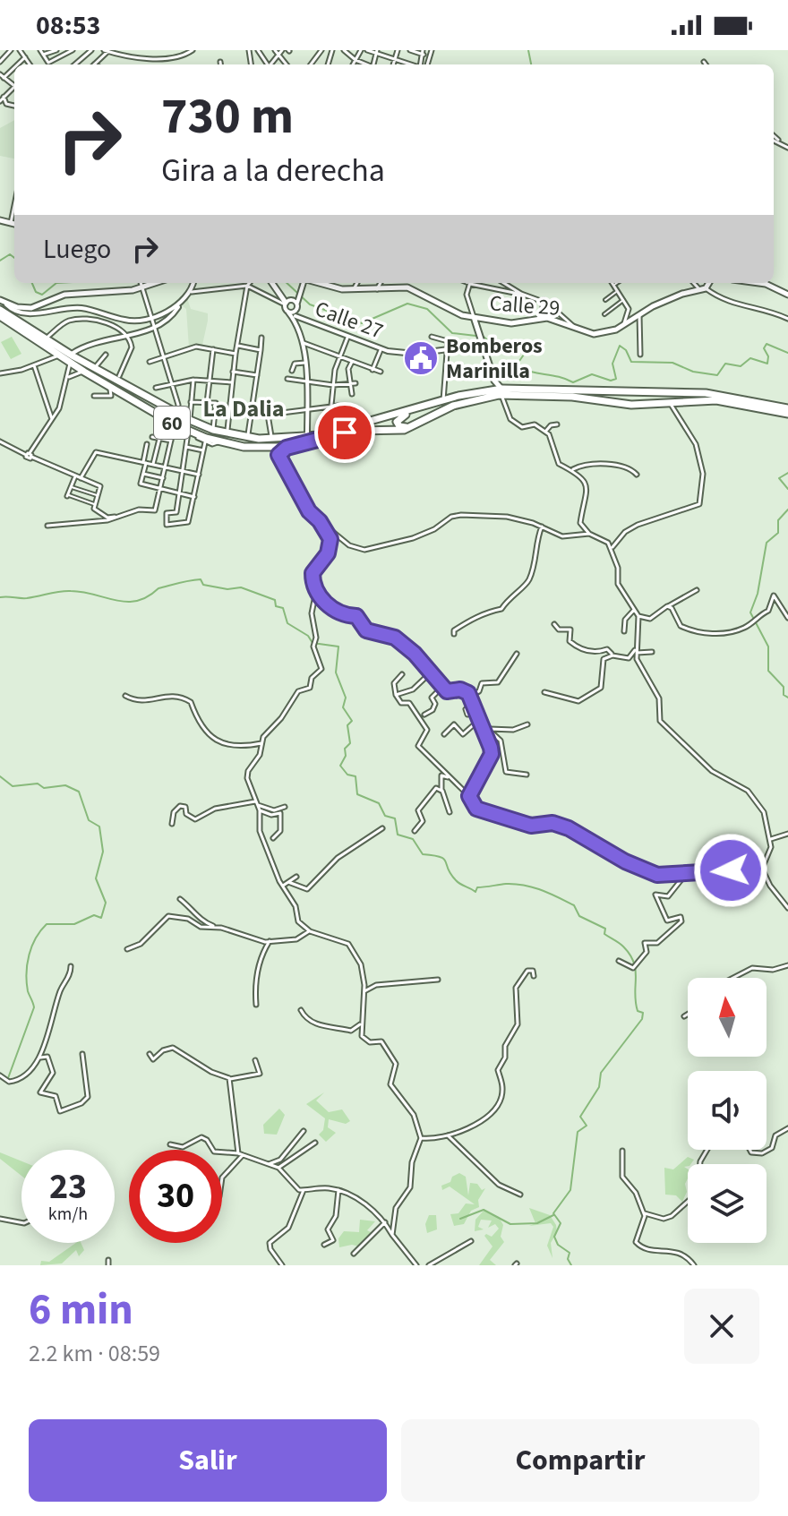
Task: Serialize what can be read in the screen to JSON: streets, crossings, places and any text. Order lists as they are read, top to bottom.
{
  "streets": {
    "highway": ["60"],
    "main road": ["Calle 29"],
    "street": ["Calle 27"]
  },
  "districts": ["La Dalia"],
  "places": {
    "public building": ["Bomberos Marinilla"]
  },
  "north": "top",
  "page": {
    "status": "08:53",
    "turn": ["730 m", "Gira a la derecha"],
    "then": "Luego",
    "speed": "23 km/h",
    "limit": "30",
    "heading": ["6 min", "2.2 km · 08:59"],
    "buttons": ["Salir", "Compartir"]
  }
}
